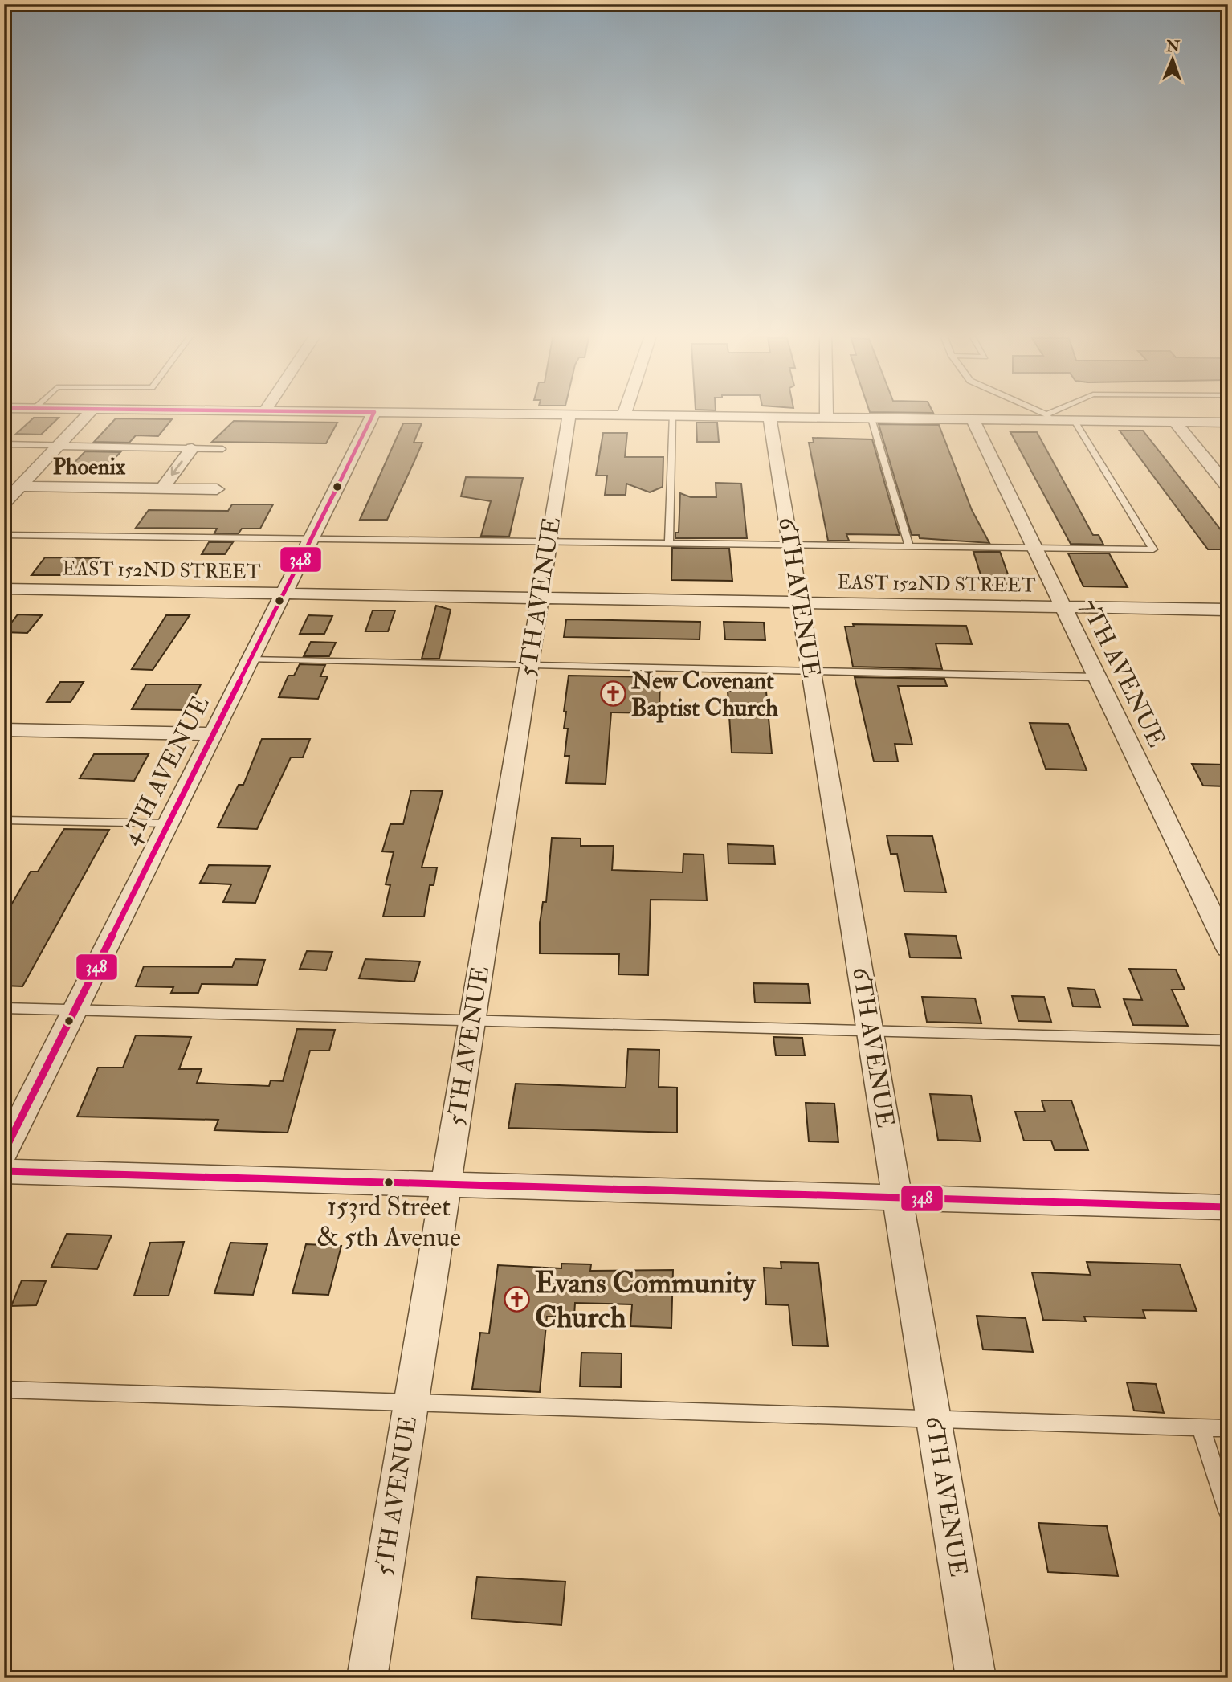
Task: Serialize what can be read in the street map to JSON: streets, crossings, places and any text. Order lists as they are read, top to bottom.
{
  "streets": {
    "street": [
      "EAST 152ND STREET",
      "5TH AVENUE",
      "6TH AVENUE",
      "7TH AVENUE",
      "4TH AVENUE"
    ]
  },
  "crossings": [
    ["EAST 152ND STREET", "5TH AVENUE"],
    ["EAST 152ND STREET", "6TH AVENUE"],
    ["EAST 152ND STREET", "7TH AVENUE"],
    ["EAST 152ND STREET", "4TH AVENUE"]
  ],
  "districts": ["Phoenix"],
  "places": {
    "church": ["New Covenant Baptist Church", "Evans Community Church"],
    "other": ["153rd Street & 5th Avenue"]
  },
  "lines": ["transit line 348"],
  "north": "top"
}
